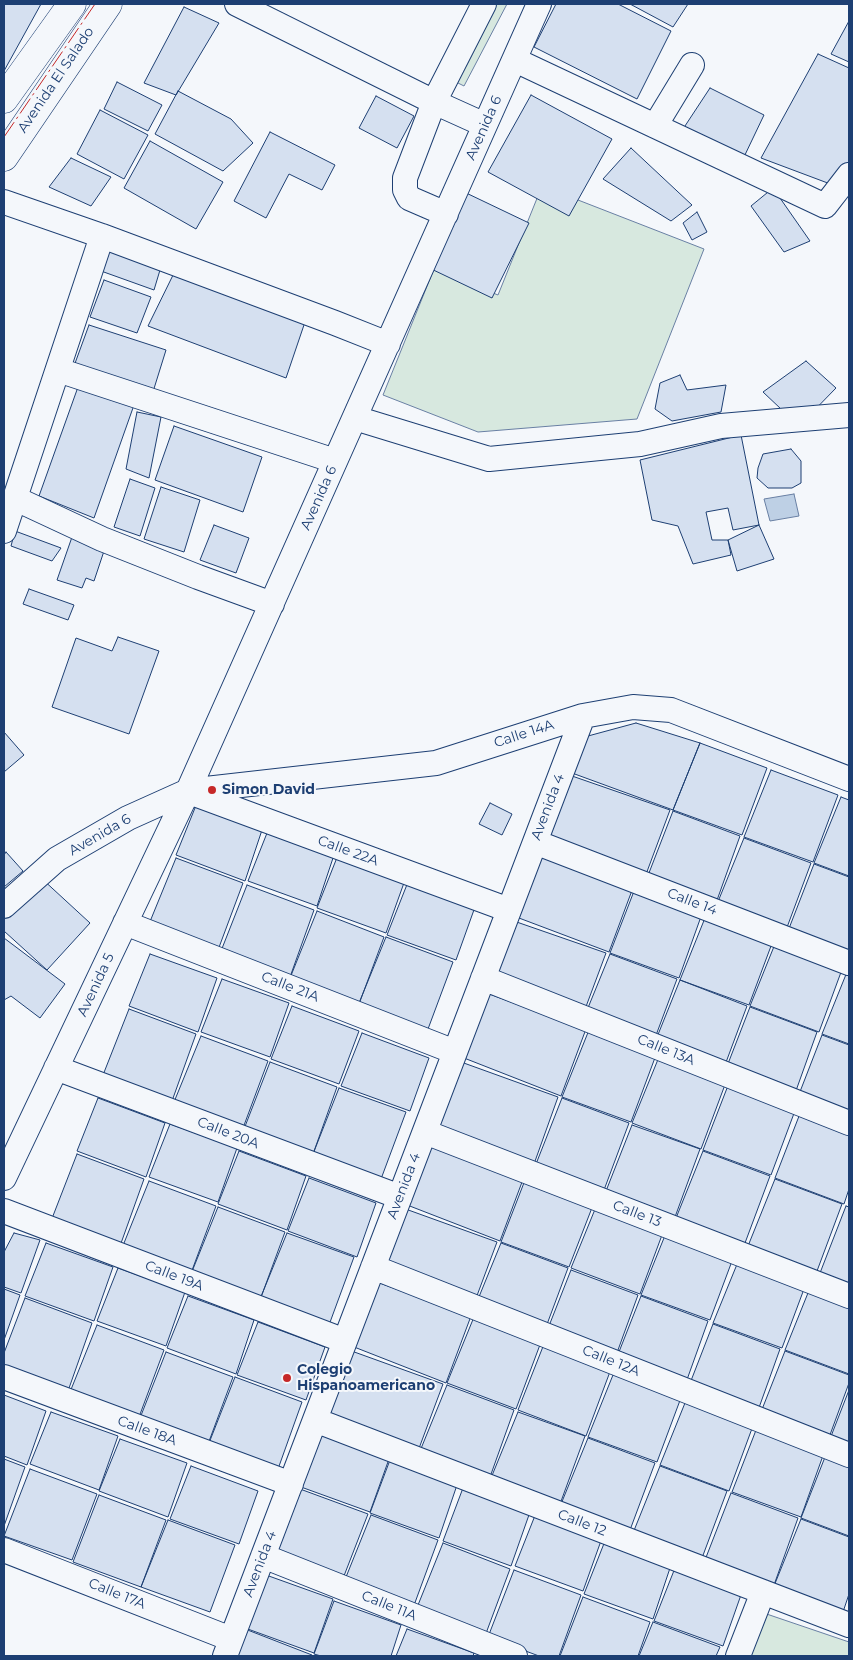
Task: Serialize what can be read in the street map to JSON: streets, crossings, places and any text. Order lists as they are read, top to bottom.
{
  "streets": {
    "main road": ["Avenida El Salado"],
    "street": [
      "Avenida 6",
      "Calle 14A",
      "Avenida 4",
      "Calle 22A",
      "Calle 14",
      "Avenida 5",
      "Calle 21A",
      "Calle 13A",
      "Calle 20A",
      "Calle 13",
      "Calle 19A",
      "Calle 12A",
      "Calle 18A",
      "Calle 12",
      "Calle 17A",
      "Calle 11A"
    ]
  },
  "crossings": [
    ["Avenida 6", "Calle 14A"],
    ["Avenida 6", "Calle 22A"],
    ["Avenida 6", "Avenida 5"],
    ["Calle 14A", "Avenida 4"],
    ["Calle 14A", "Calle 22A"],
    ["Calle 14A", "Avenida 5"],
    ["Avenida 4", "Calle 22A"],
    ["Avenida 4", "Calle 14"],
    ["Avenida 4", "Calle 21A"],
    ["Avenida 4", "Calle 13A"],
    ["Avenida 4", "Calle 20A"],
    ["Avenida 4", "Calle 13"],
    ["Avenida 4", "Calle 19A"],
    ["Avenida 4", "Calle 12A"],
    ["Avenida 4", "Calle 18A"],
    ["Avenida 4", "Calle 12"],
    ["Avenida 4", "Calle 17A"],
    ["Avenida 4", "Calle 11A"],
    ["Calle 22A", "Avenida 5"],
    ["Avenida 5", "Calle 21A"],
    ["Avenida 5", "Calle 20A"]
  ],
  "places": ["Simon David", "Colegio Hispanoamericano"]
}
